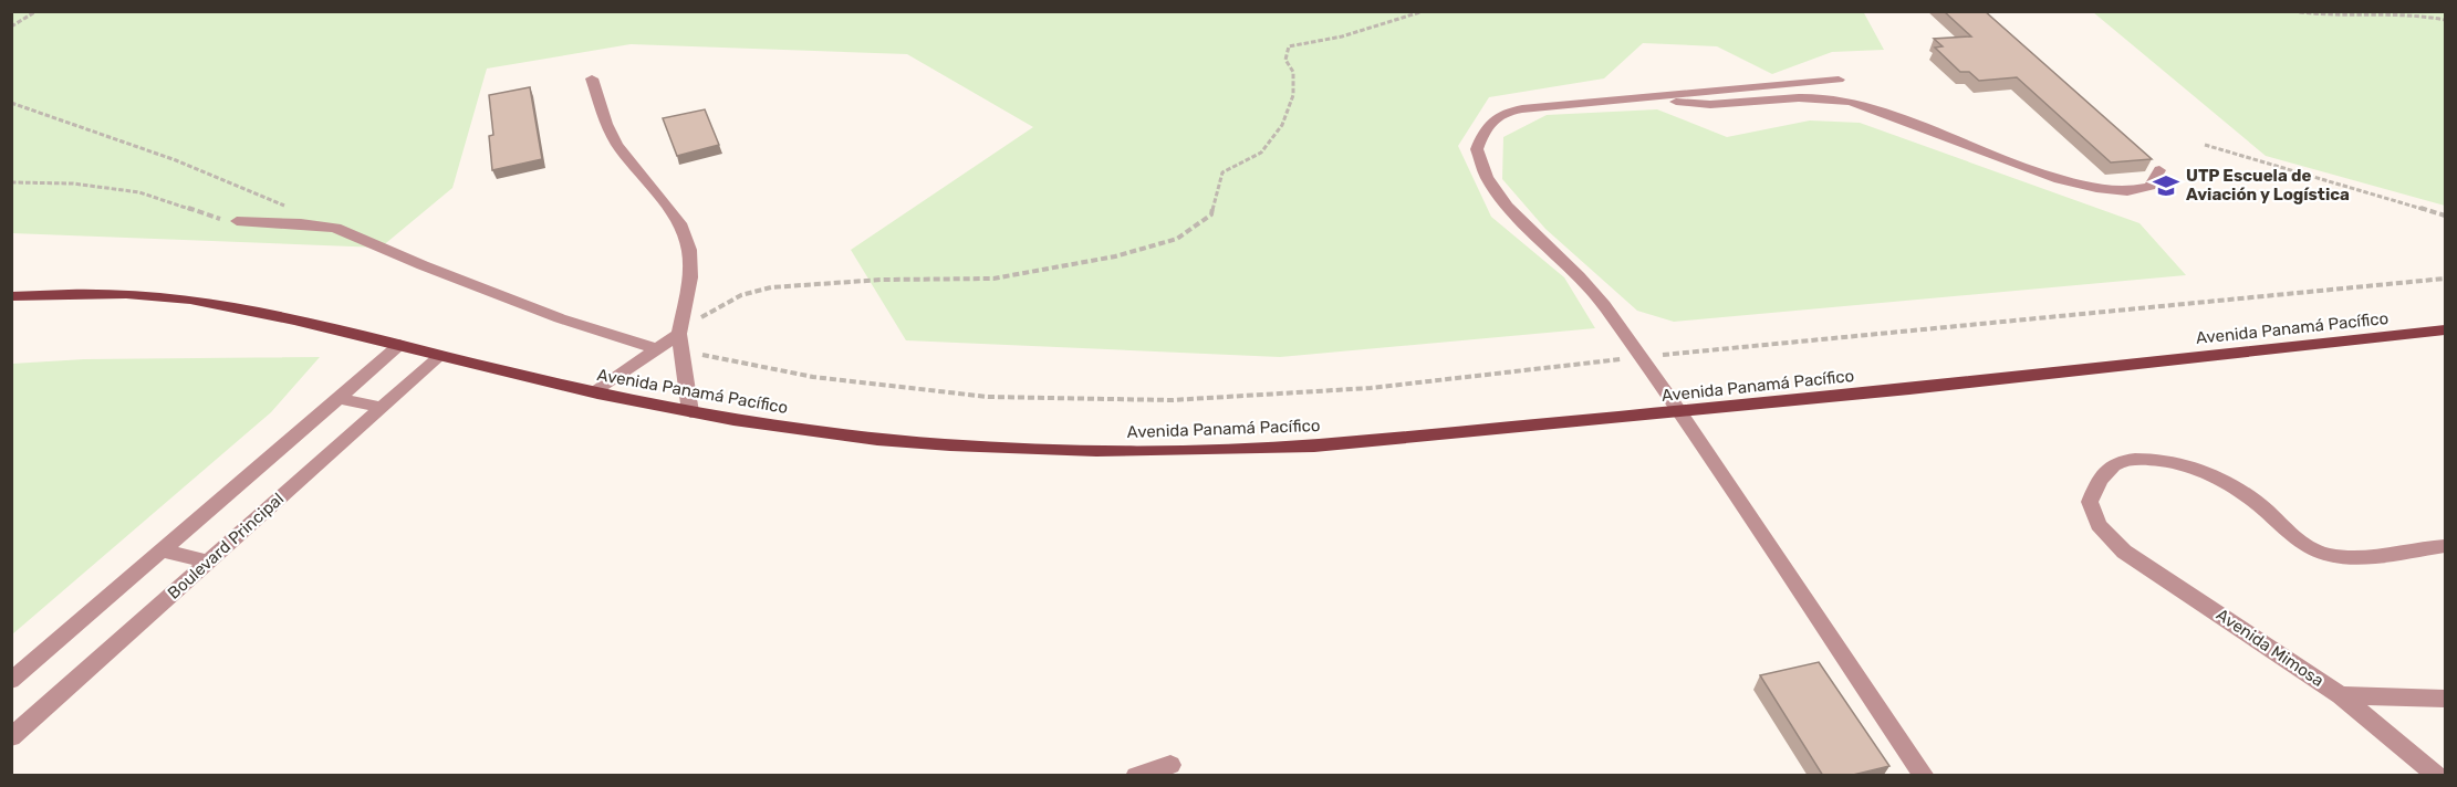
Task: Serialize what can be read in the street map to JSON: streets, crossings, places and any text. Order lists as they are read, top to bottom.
{
  "streets": {
    "main road": ["Avenida Panamá Pacífico"],
    "street": ["Boulevard Principal", "Avenida Mimosa"]
  },
  "crossings": [
    ["Avenida Panamá Pacífico", "Boulevard Principal"]
  ],
  "places": {
    "school or university": ["UTP Escuela de Aviación y Logística"]
  }
}
